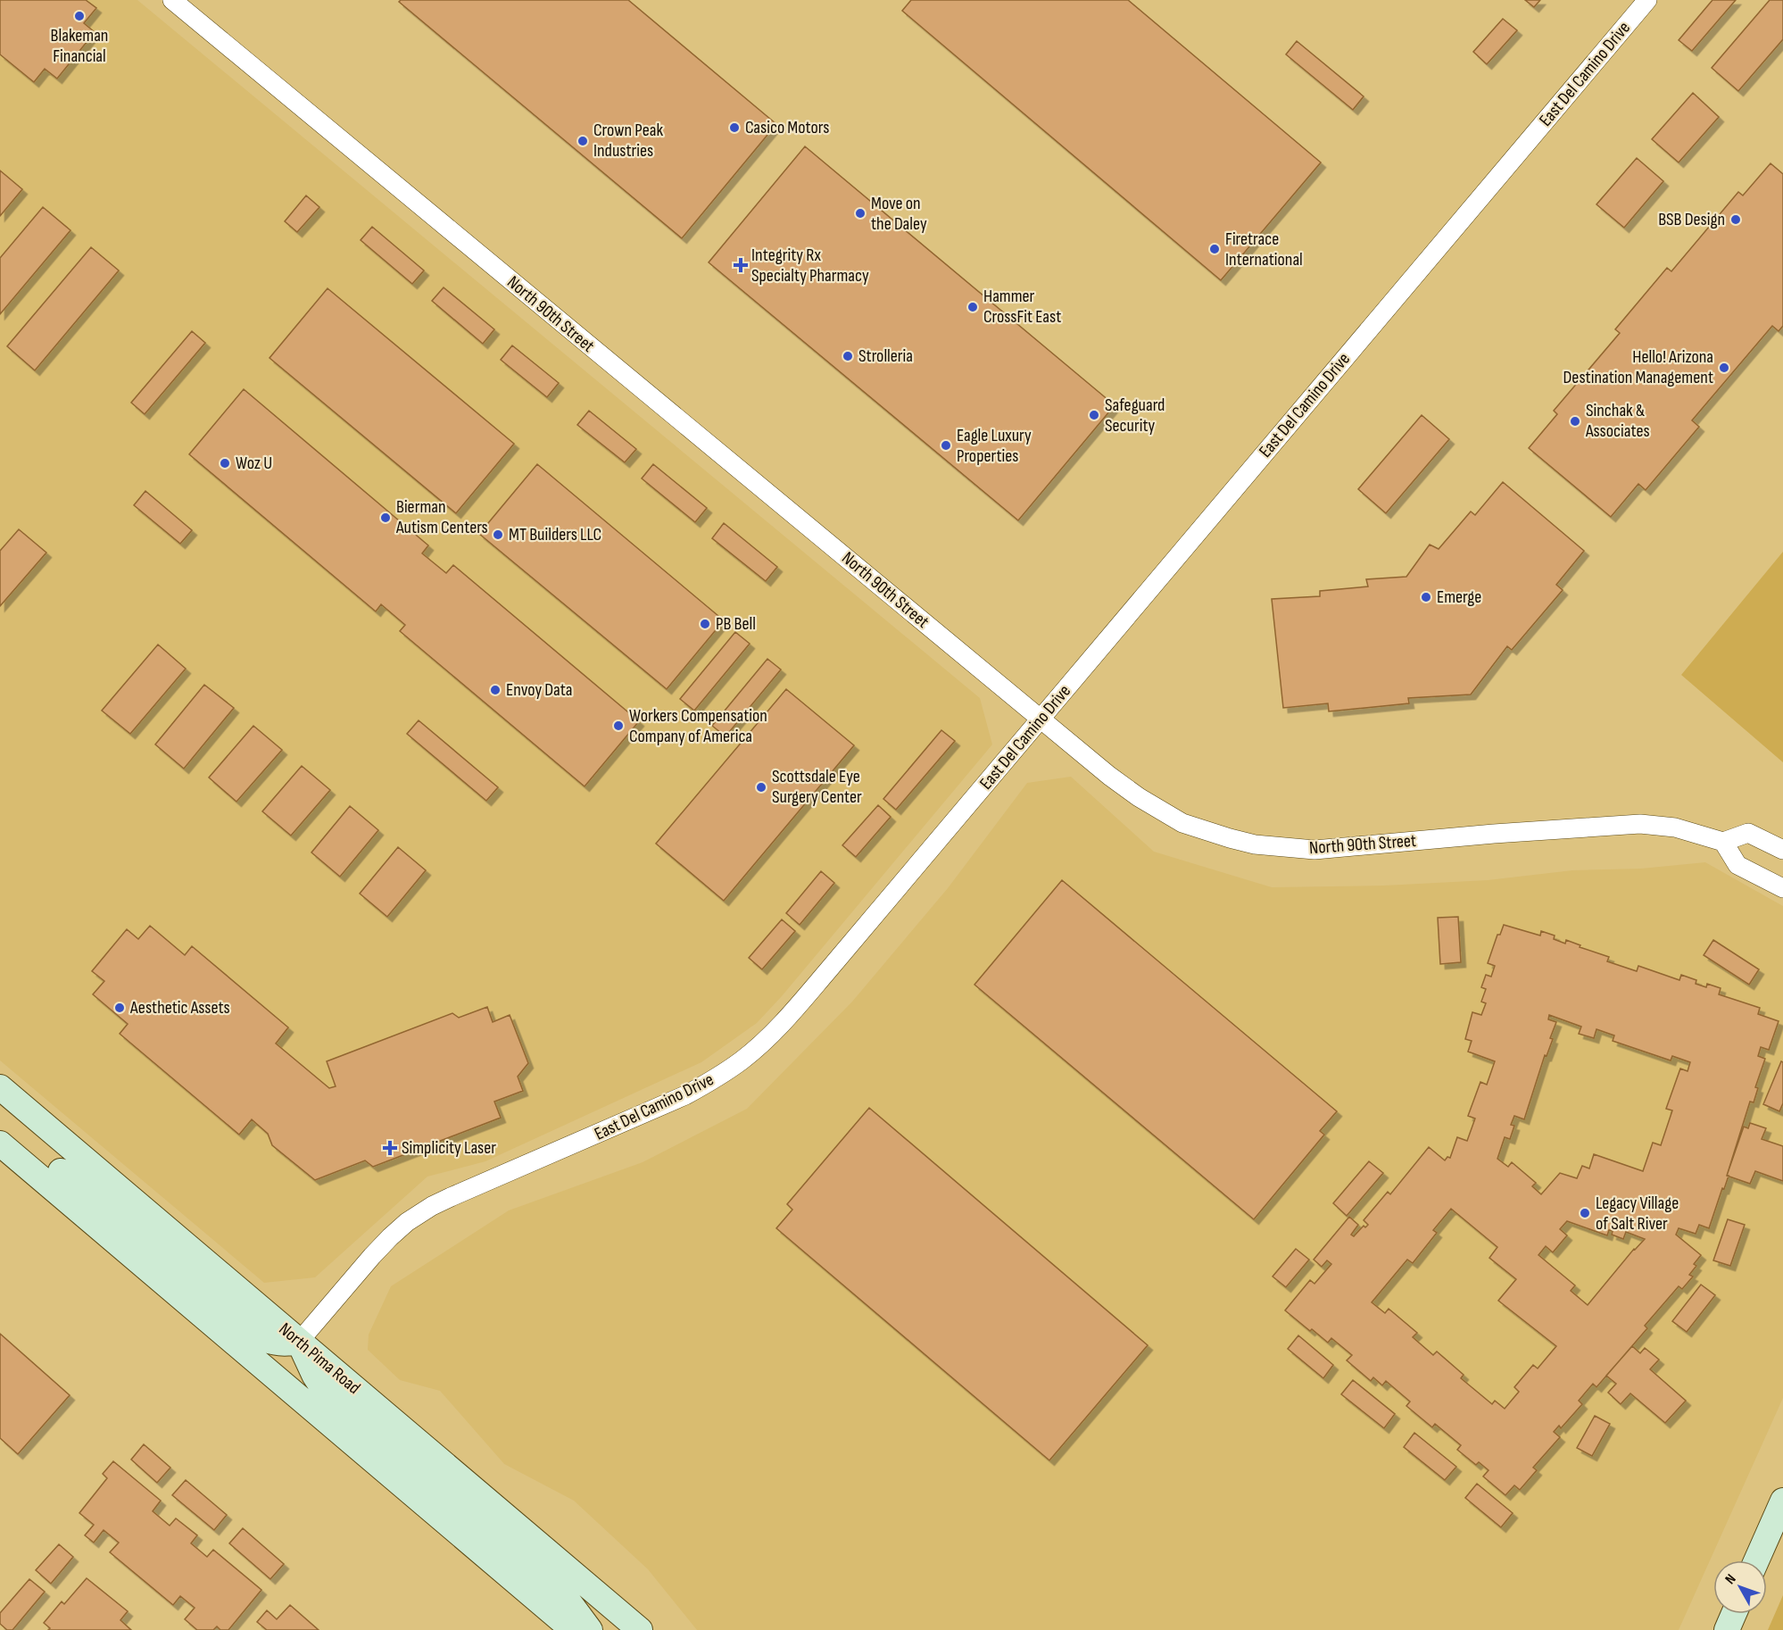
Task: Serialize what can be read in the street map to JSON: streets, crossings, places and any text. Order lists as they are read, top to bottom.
{
  "streets": {
    "main road": ["North Pima Road"],
    "street": ["East Del Camino Drive", "North 90th Street"]
  },
  "crossings": [
    ["East Del Camino Drive", "North 90th Street"],
    ["East Del Camino Drive", "North Pima Road"]
  ],
  "places": {
    "other": [
      "Blakeman Financial",
      "Casico Motors",
      "Crown Peak Industries",
      "Move on the Daley",
      "BSB Design",
      "Firetrace International",
      "Hammer CrossFit East",
      "Strolleria",
      "Hello! Arizona Destination Management",
      "Safeguard Security",
      "Sinchak & Associates",
      "Eagle Luxury Properties",
      "Woz U",
      "Bierman Autism Centers",
      "MT Builders LLC",
      "Emerge",
      "PB Bell",
      "Envoy Data",
      "Workers Compensation Company of America",
      "Scottsdale Eye Surgery Center",
      "Aesthetic Assets",
      "Legacy Village of Salt River"
    ],
    "health": ["Integrity Rx Specialty Pharmacy", "Simplicity Laser"]
  },
  "north": "top left"
}
